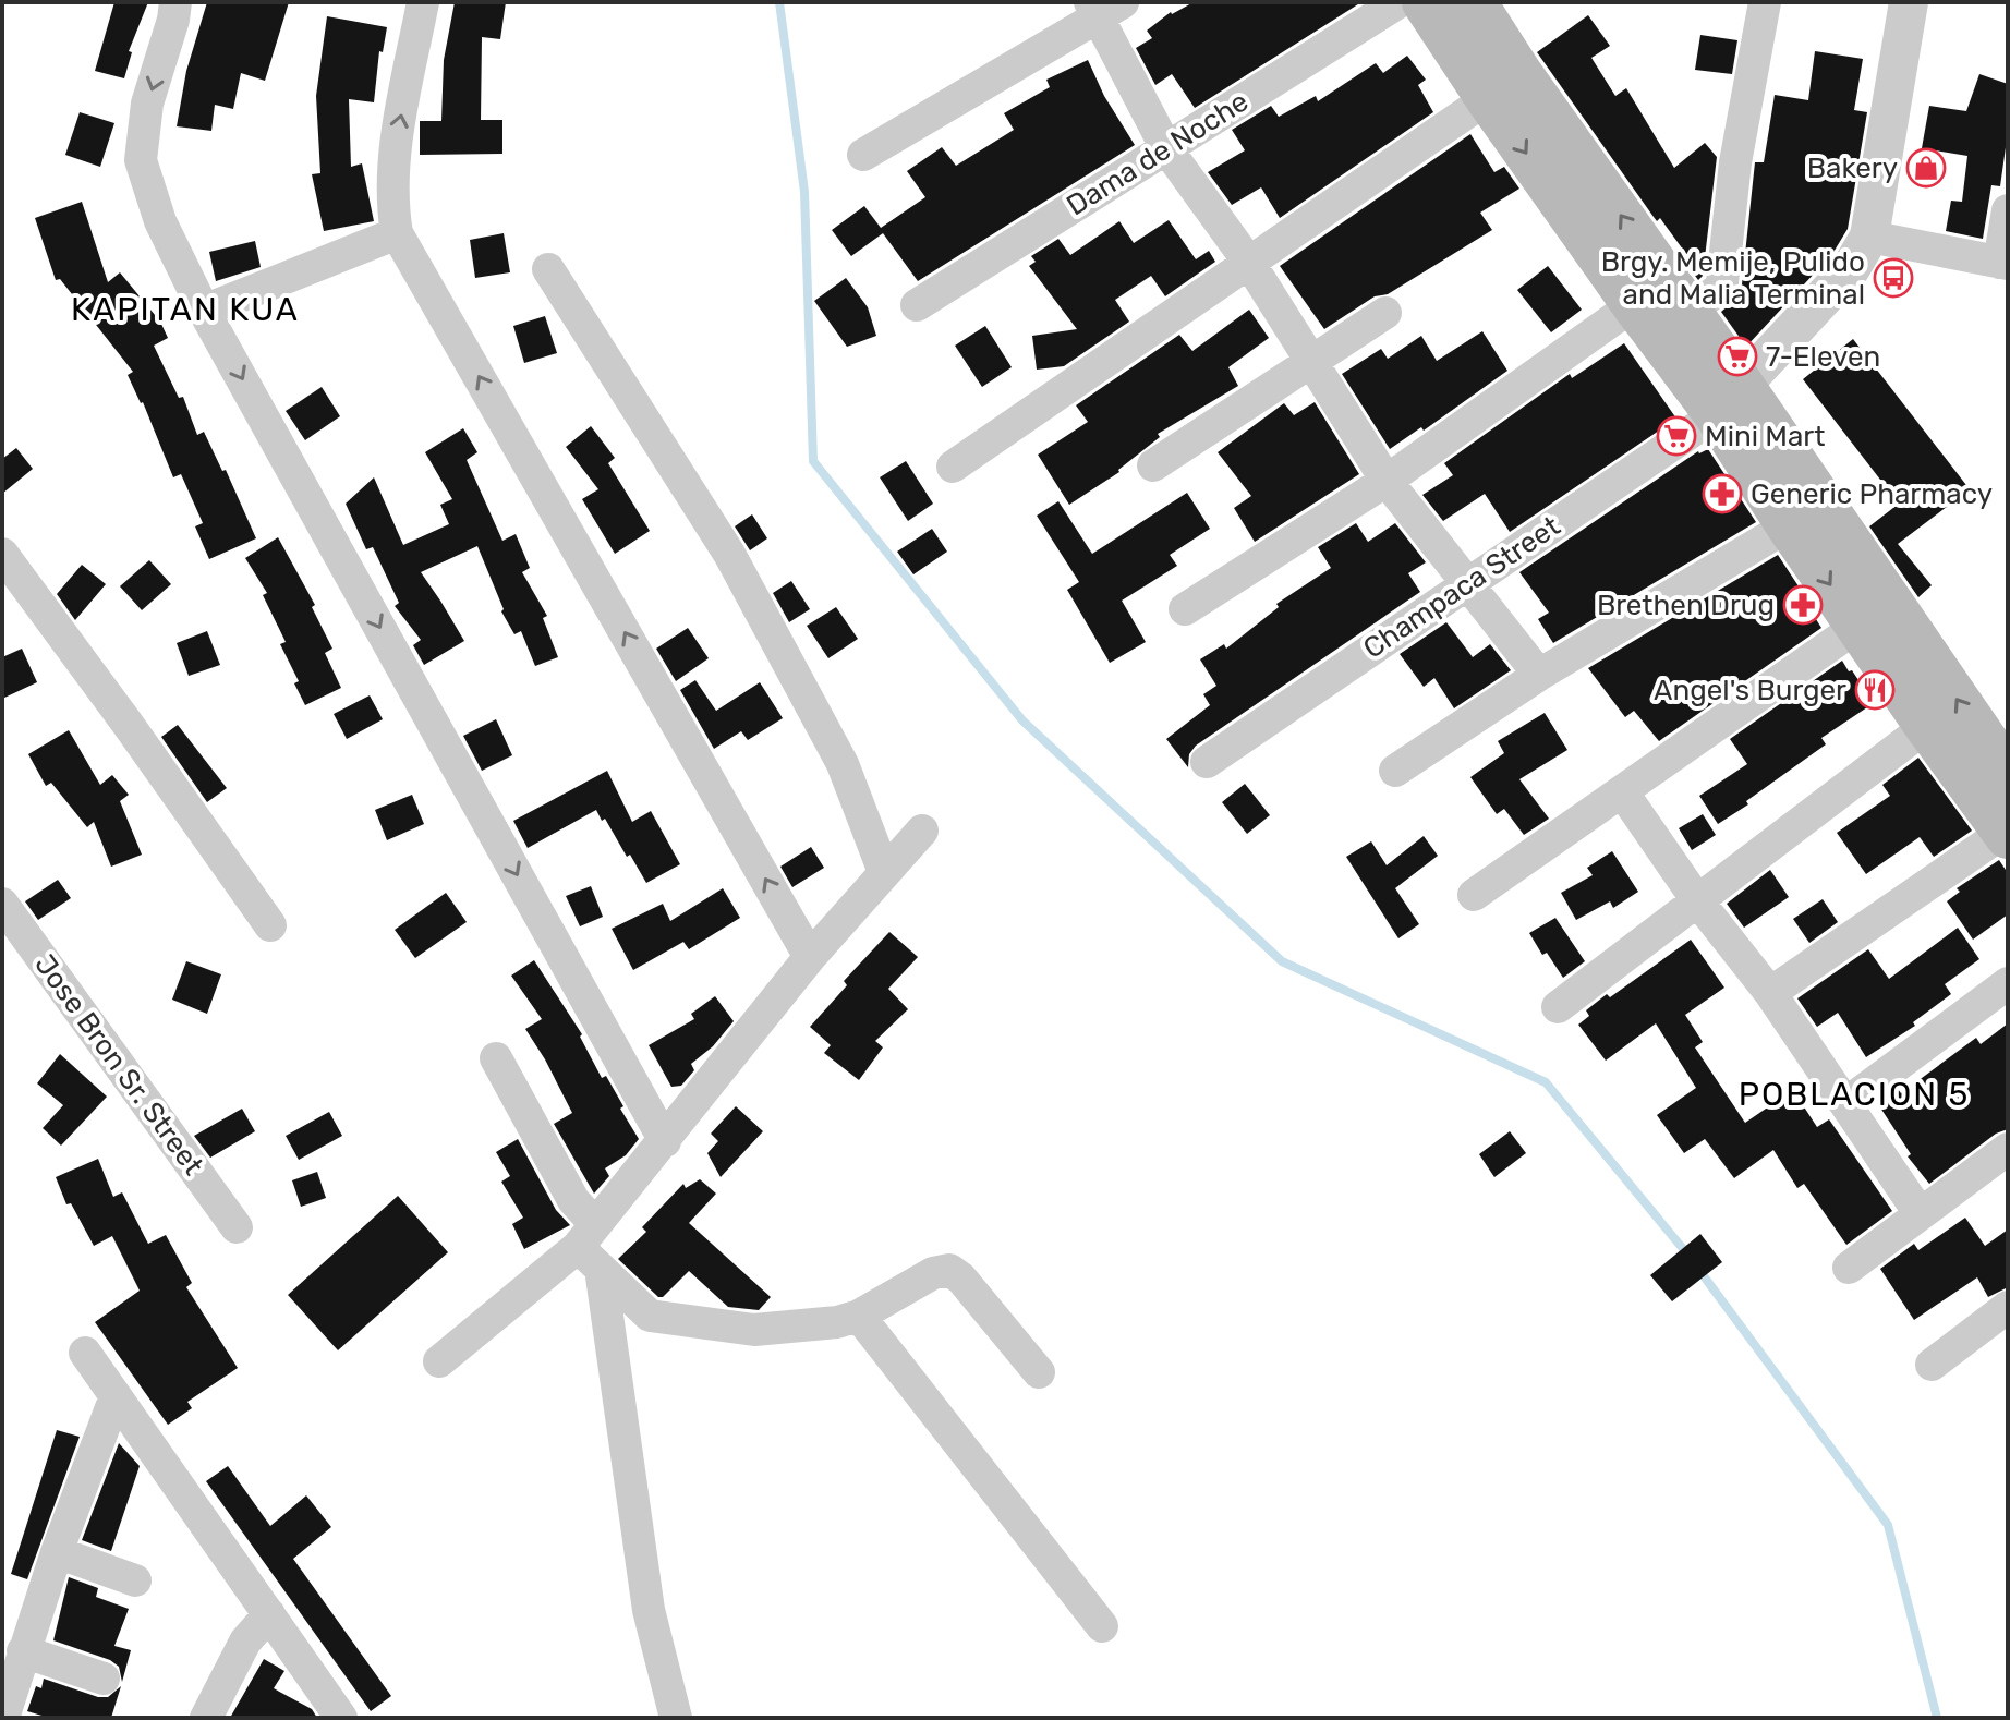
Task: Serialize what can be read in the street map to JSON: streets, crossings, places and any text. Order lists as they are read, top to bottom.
{
  "streets": {
    "street": ["Dama de Noche", "Champaca Street", "Jose Bron Sr. Street"]
  },
  "districts": ["KAPITAN KUA", "POBLACION 5"],
  "places": {
    "shop": ["Bakery"],
    "bus stop": ["Brgy. Memije, Pulido and Malia Terminal"],
    "supermarket": ["7-Eleven", "Mini Mart"],
    "pharmacy": ["Generic Pharmacy", "Brethen Drug"],
    "restaurant": ["Angel's Burger"]
  }
}
